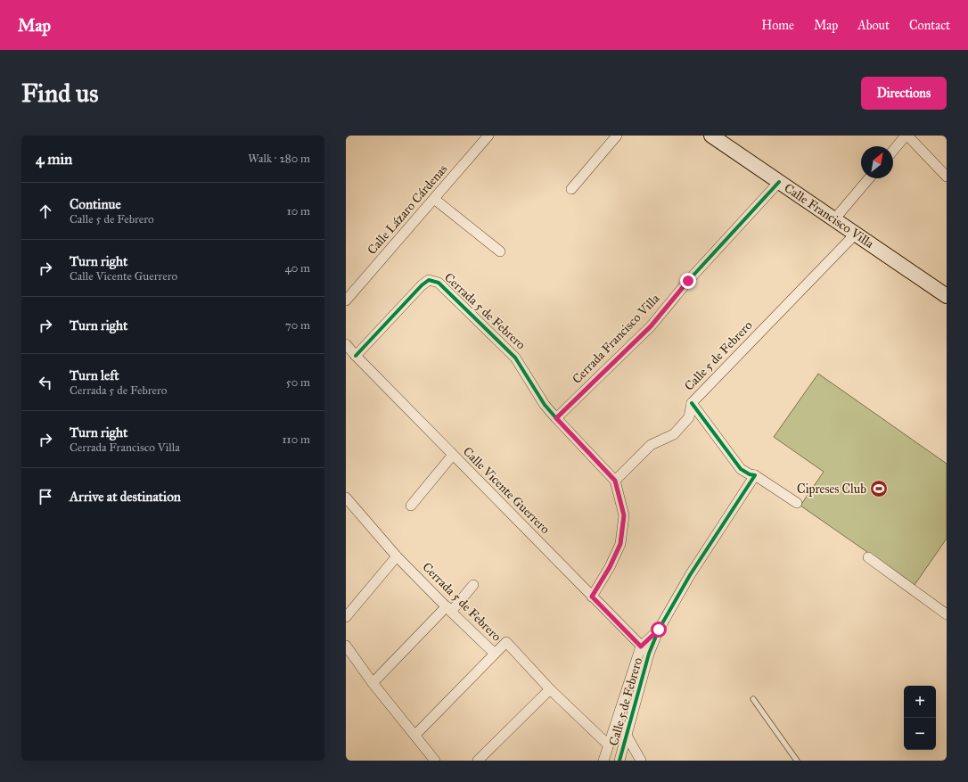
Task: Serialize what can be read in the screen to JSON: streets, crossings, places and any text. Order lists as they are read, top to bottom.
{
  "streets": {
    "street": [
      "Calle Lázaro Cárdenas",
      "Calle Francisco Villa",
      "Cerrada 5 de Febrero",
      "Cerrada Francisco Villa",
      "Calle 5 de Febrero",
      "Calle Vicente Guerrero"
    ]
  },
  "crossings": [
    ["Calle Francisco Villa", "Cerrada Francisco Villa"],
    ["Calle Francisco Villa", "Calle 5 de Febrero"],
    ["Cerrada 5 de Febrero", "Cerrada Francisco Villa"],
    ["Cerrada 5 de Febrero", "Calle 5 de Febrero"],
    ["Cerrada 5 de Febrero", "Calle Vicente Guerrero"],
    ["Calle 5 de Febrero", "Calle Vicente Guerrero"]
  ],
  "places": {
    "sports": ["Cipreses Club"]
  },
  "north": "top right",
  "page": {
    "header": "Map",
    "nav": [
      "Home",
      "Map",
      "About",
      "Contact"
    ],
    "buttons": "Directions",
    "title": "Find us",
    "heading": ["4 min", "Walk · 280 m"],
    "list": [
      ["Continue", "Calle 5 de Febrero", "10 m"],
      ["Turn right", "Calle Vicente Guerrero", "40 m"],
      ["Turn right", "70 m"],
      ["Turn left", "Cerrada 5 de Febrero", "50 m"],
      ["Turn right", "Cerrada Francisco Villa", "110 m"],
      "Arrive at destination"
    ],
    "map_buttons": ["+", "−"]
  }
}
